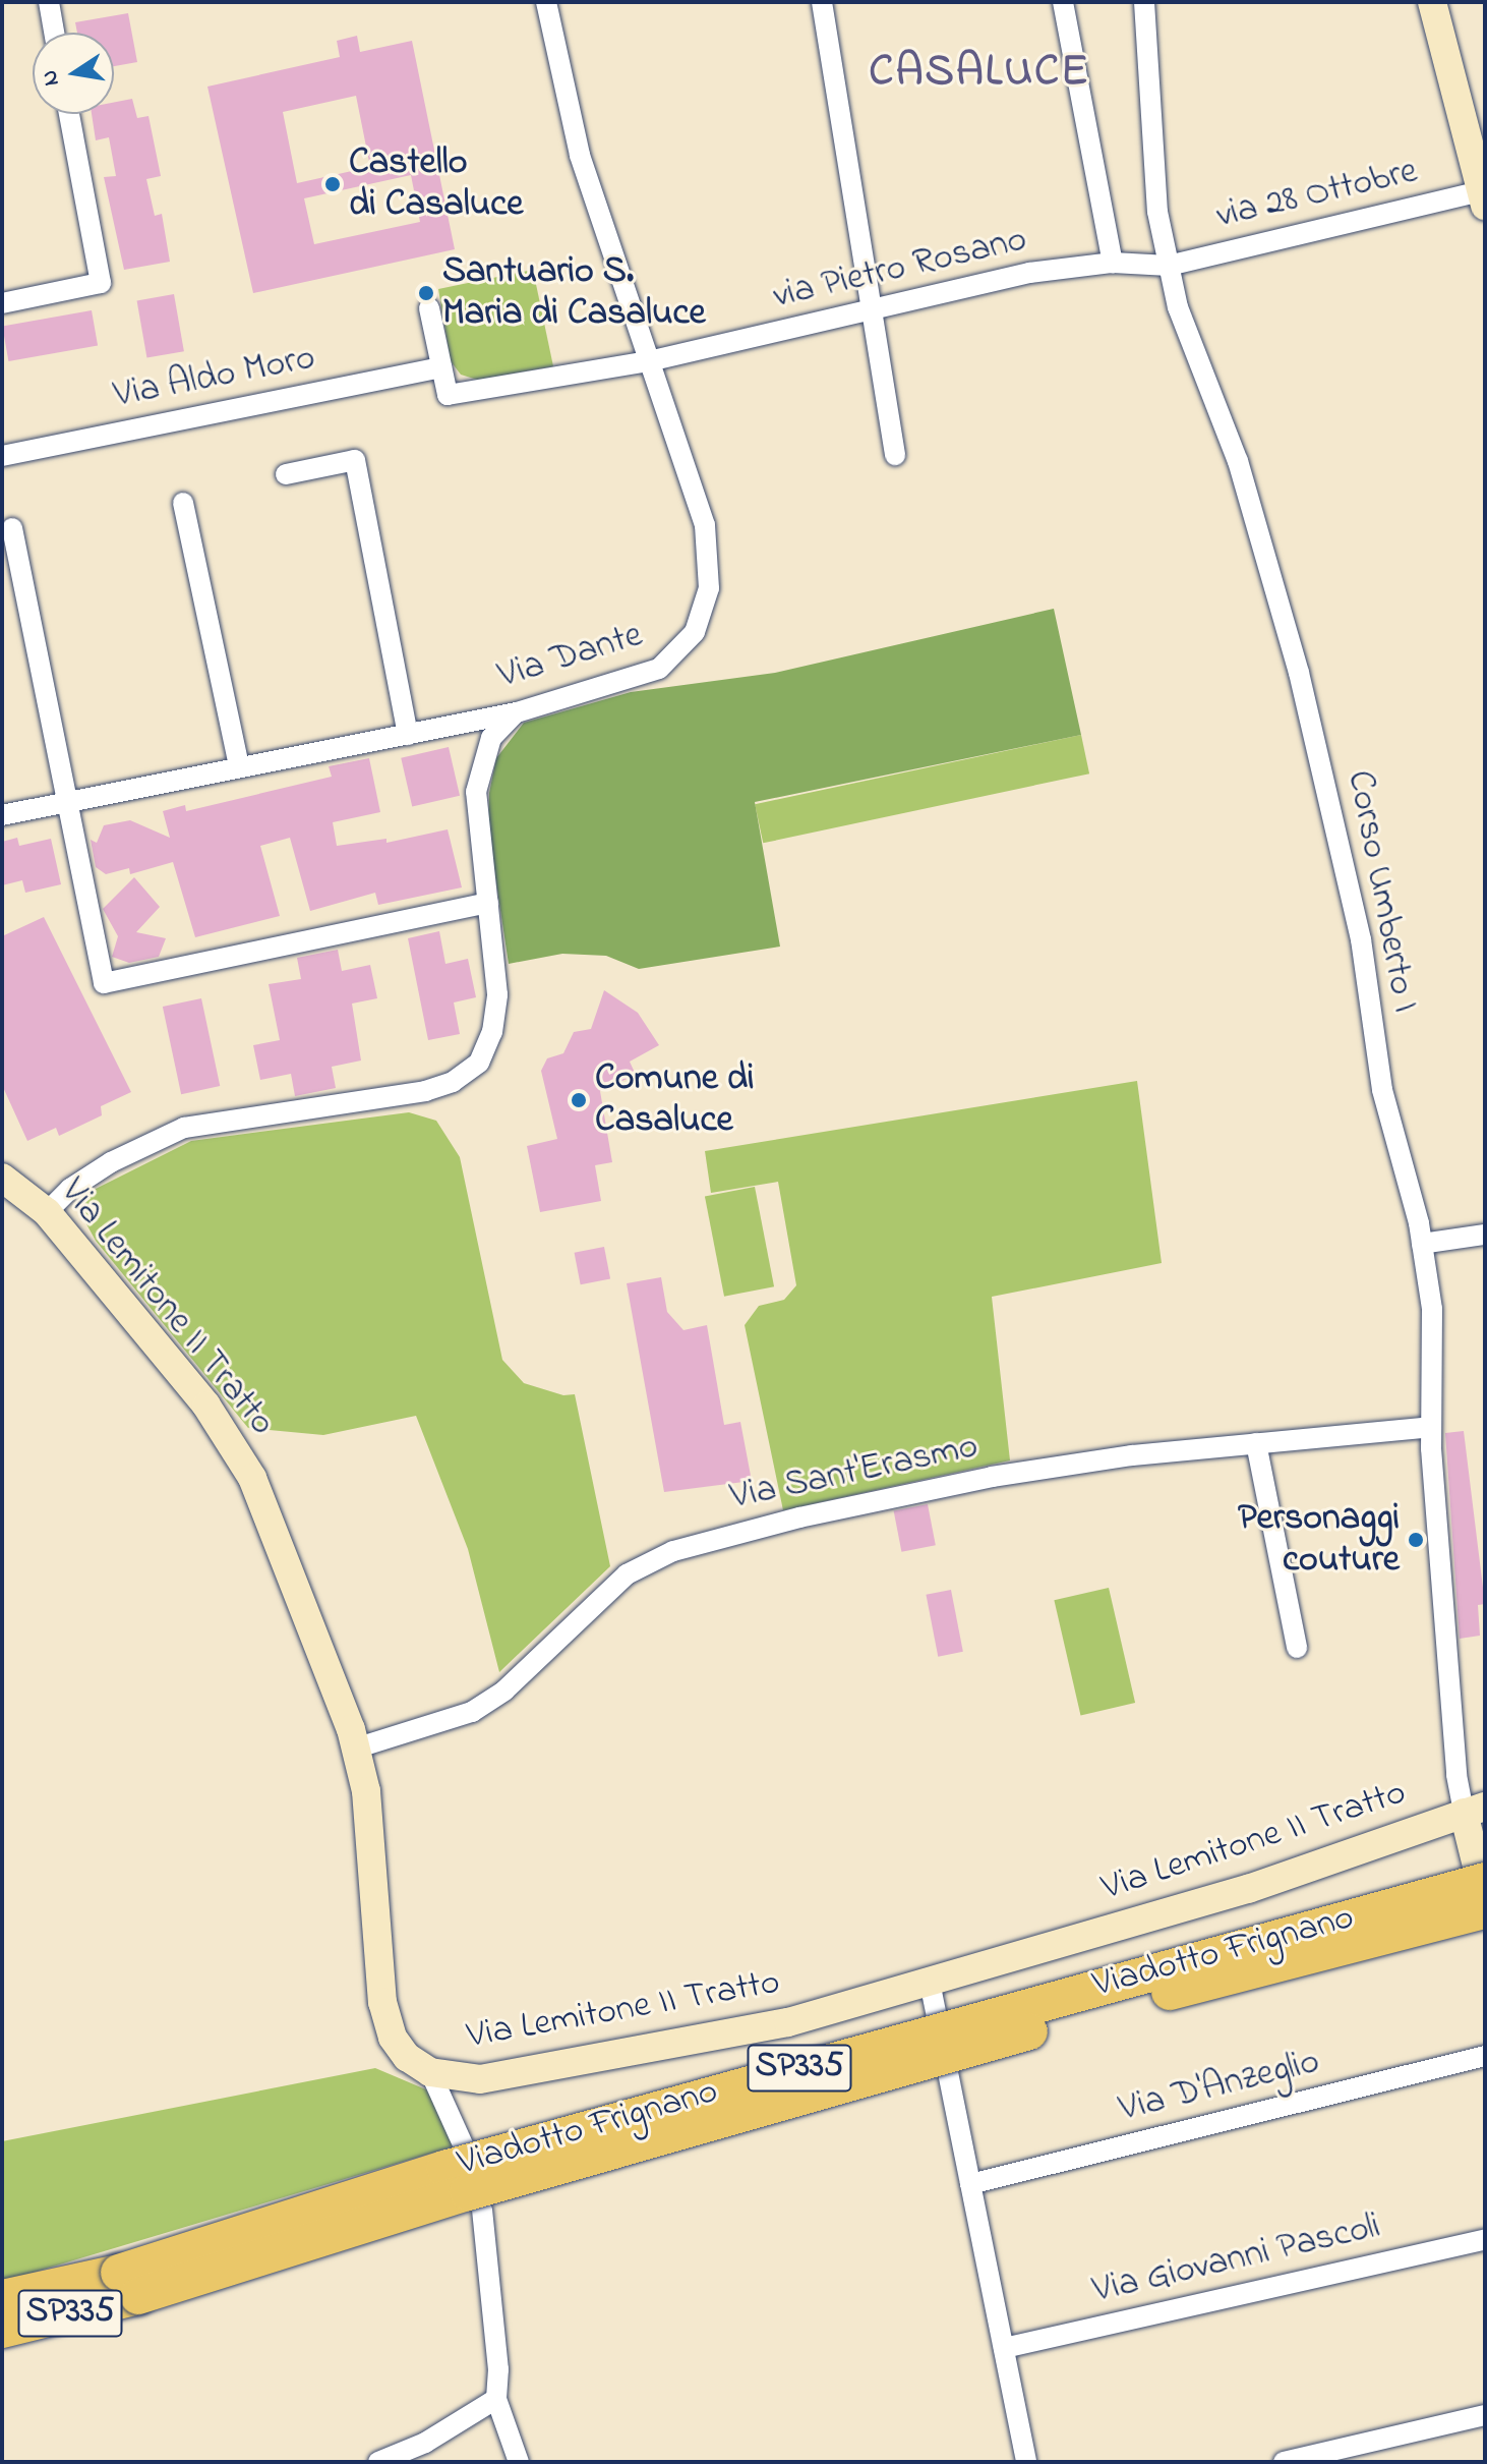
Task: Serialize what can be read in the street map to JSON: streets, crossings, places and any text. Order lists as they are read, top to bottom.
{
  "streets": {
    "highway": ["Viadotto Frignano", "SP335"],
    "street": [
      "via 28 Ottobre",
      "via Pietro Rosano",
      "Via Aldo Moro",
      "Via Dante",
      "Corso Umberto I",
      "Via Lemitone II Tratto",
      "Via Sant'Erasmo",
      "Via D'Anzeglio",
      "Via Giovanni Pascoli"
    ]
  },
  "crossings": [
    ["via 28 Ottobre", "via Pietro Rosano"],
    ["via 28 Ottobre", "Corso Umberto I"],
    ["via Pietro Rosano", "Via Aldo Moro"],
    ["via Pietro Rosano", "Via Dante"],
    ["via Pietro Rosano", "Corso Umberto I"],
    ["Corso Umberto I", "Via Lemitone II Tratto"],
    ["Corso Umberto I", "Via Sant'Erasmo"],
    ["Via Lemitone II Tratto", "Via Sant'Erasmo"],
    ["Viadotto Frignano", "SP335"]
  ],
  "districts": ["CASALUCE"],
  "places": [
    "Castello di Casaluce",
    "Santuario S. Maria di Casaluce",
    "Comune di Casaluce",
    "Personaggi couture"
  ],
  "north": "left"
}
